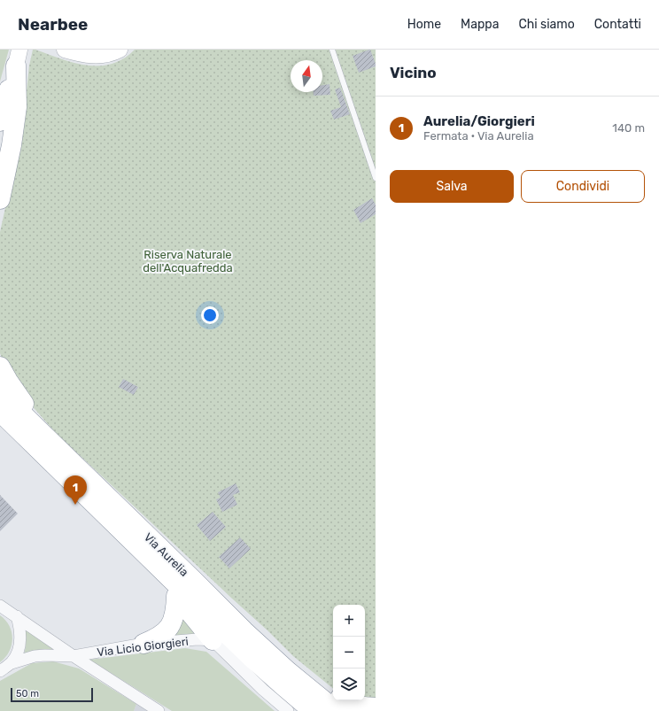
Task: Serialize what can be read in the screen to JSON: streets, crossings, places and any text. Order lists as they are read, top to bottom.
{
  "streets": {
    "highway": ["Via Aurelia"],
    "street": ["Via Licio Giorgieri"]
  },
  "parks": ["Riserva Naturale dell'Acquafredda"],
  "scale_bar": "50 m",
  "north": "top",
  "page": {
    "header": "Nearbee",
    "nav": [
      "Home",
      "Mappa",
      "Chi siamo",
      "Contatti"
    ],
    "heading": "Vicino",
    "list": [
      {
        "mark": "1",
        "name": "Aurelia/Giorgieri",
        "note": "Fermata · Via Aurelia",
        "value": "140 m"
      }
    ],
    "buttons": ["Salva", "Condividi"],
    "pins": "1",
    "map_buttons": ["+", "−"],
    "scale": "50 m"
  }
}
